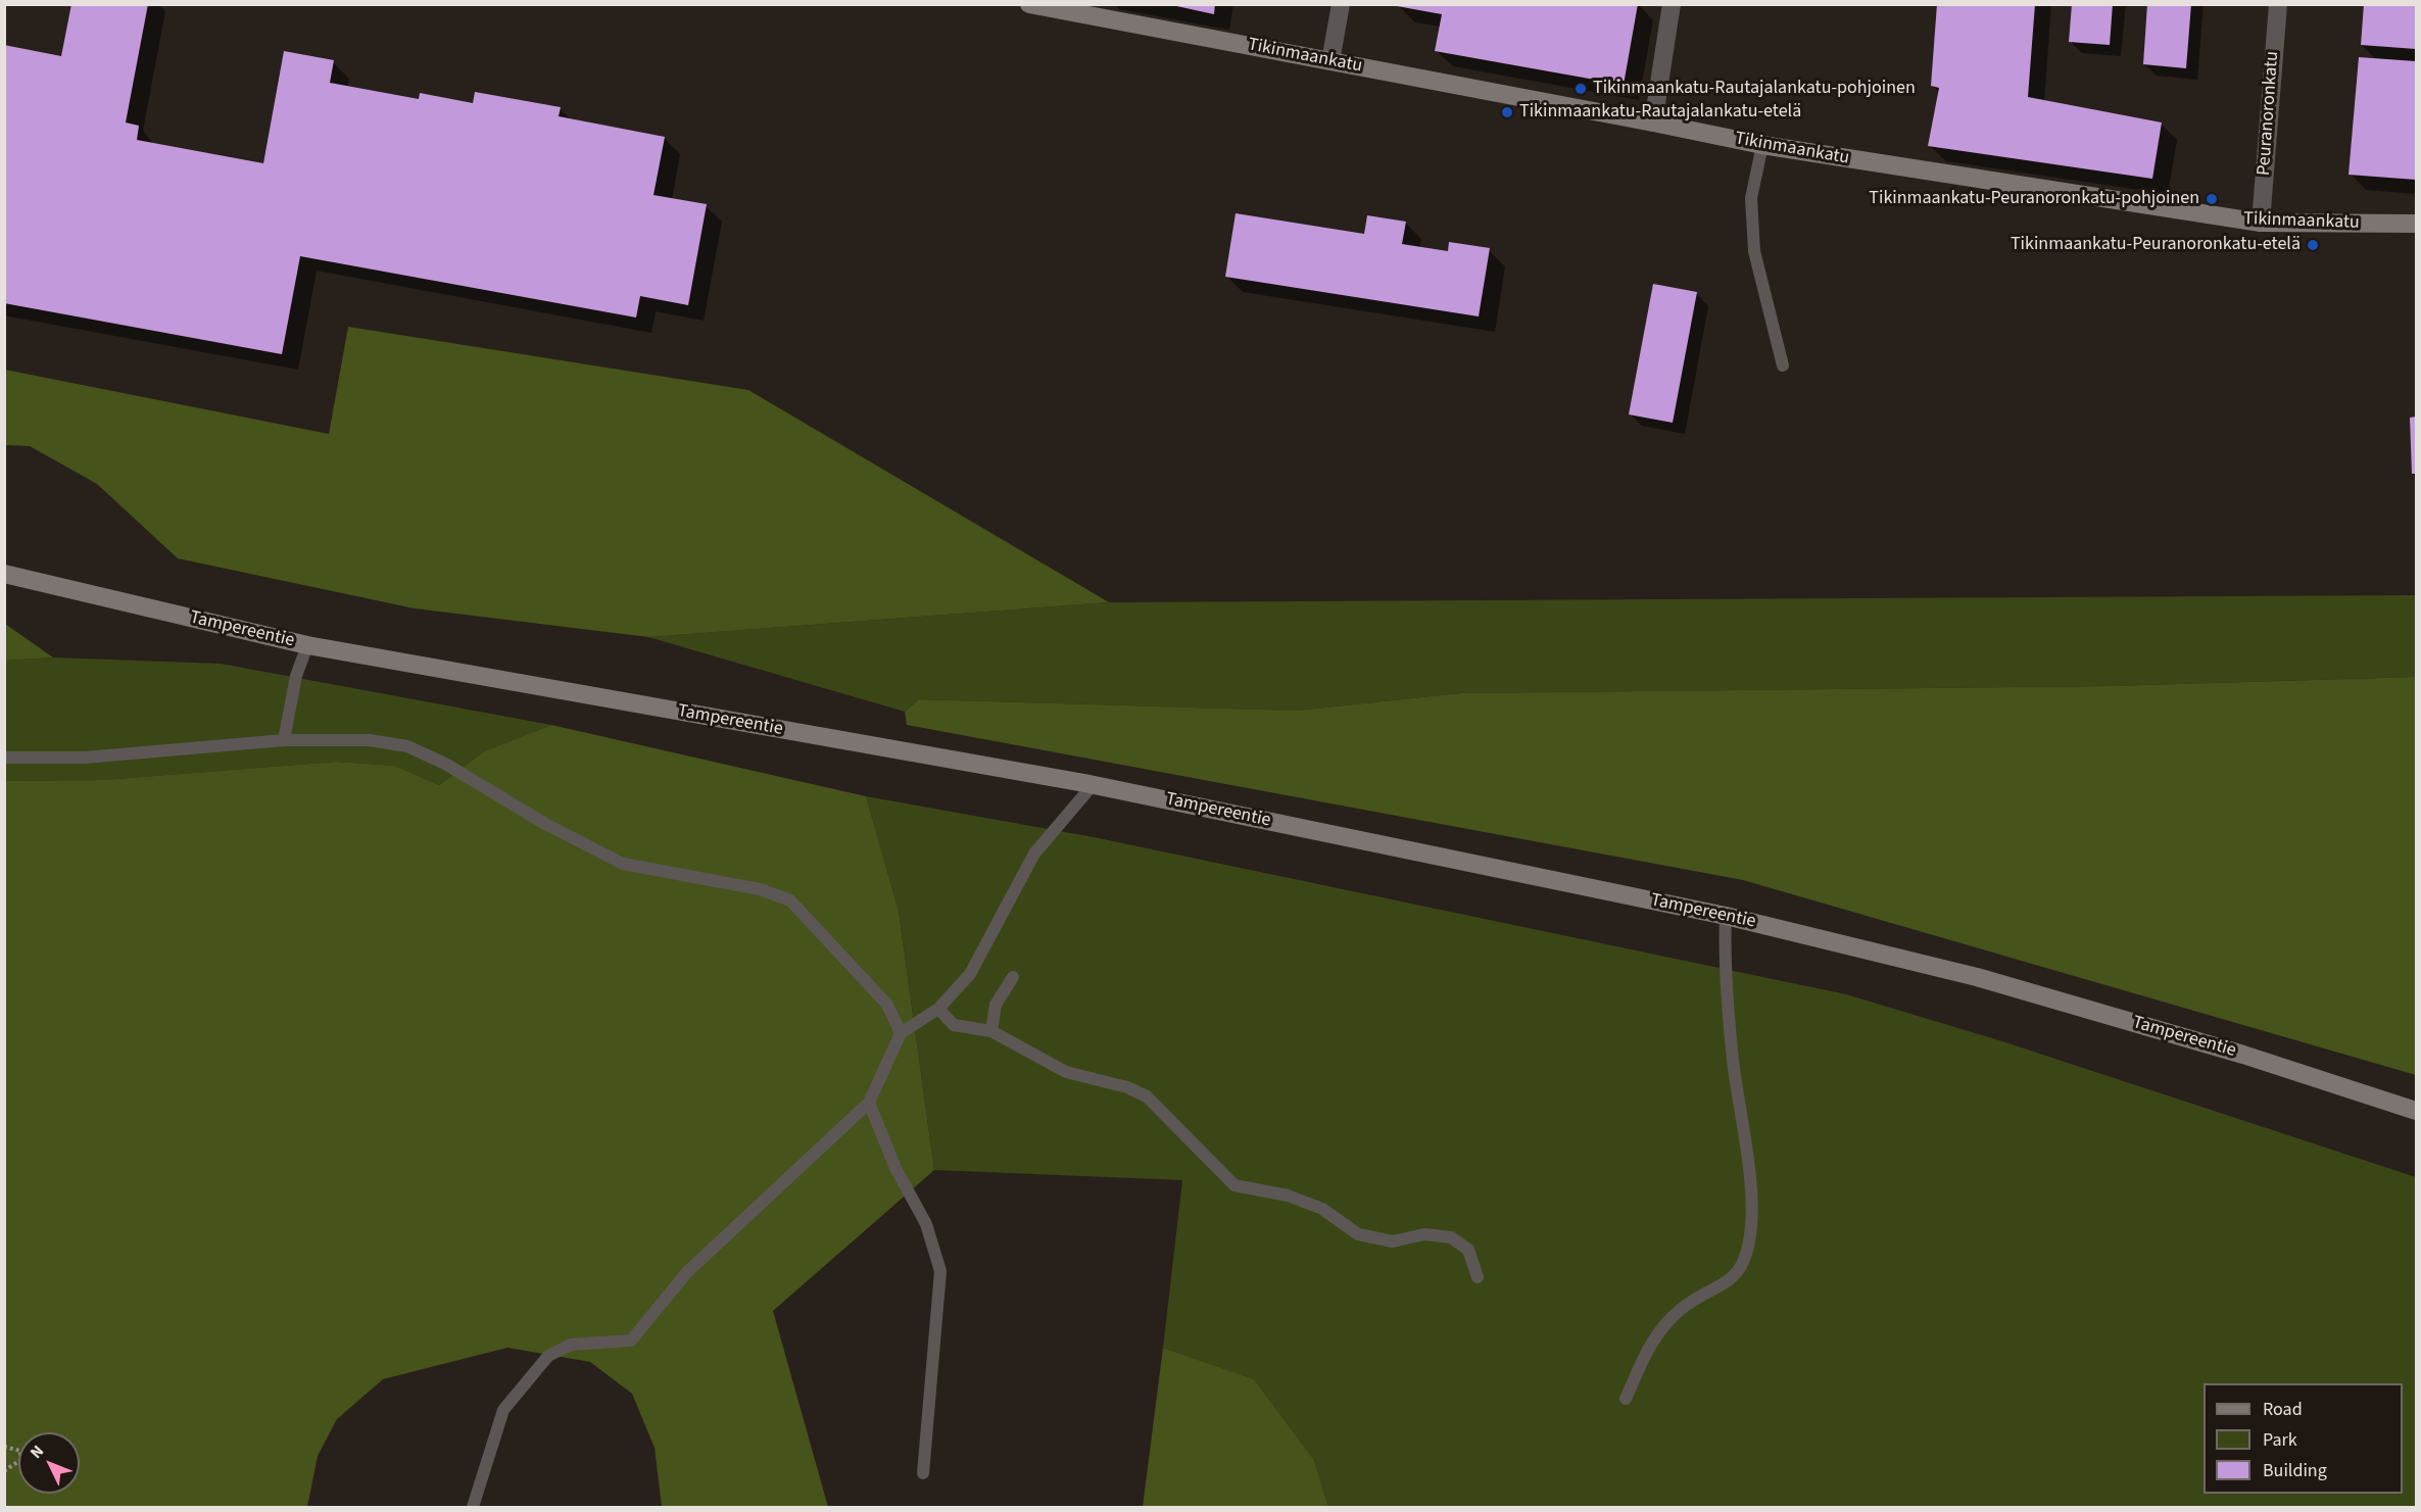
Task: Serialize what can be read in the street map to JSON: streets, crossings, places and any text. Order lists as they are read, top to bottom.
{
  "streets": {
    "main road": ["Tikinmaankatu", "Tampereentie"],
    "street": ["Peuranoronkatu"]
  },
  "crossings": [
    ["Tikinmaankatu", "Peuranoronkatu"]
  ],
  "places": [
    "Tikinmaankatu-Rautajalankatu-pohjoinen",
    "Tikinmaankatu-Rautajalankatu-etelä",
    "Tikinmaankatu-Peuranoronkatu-pohjoinen",
    "Tikinmaankatu-Peuranoronkatu-etelä"
  ],
  "legend": ["Road", "Park", "Building"],
  "north": "top left"
}
